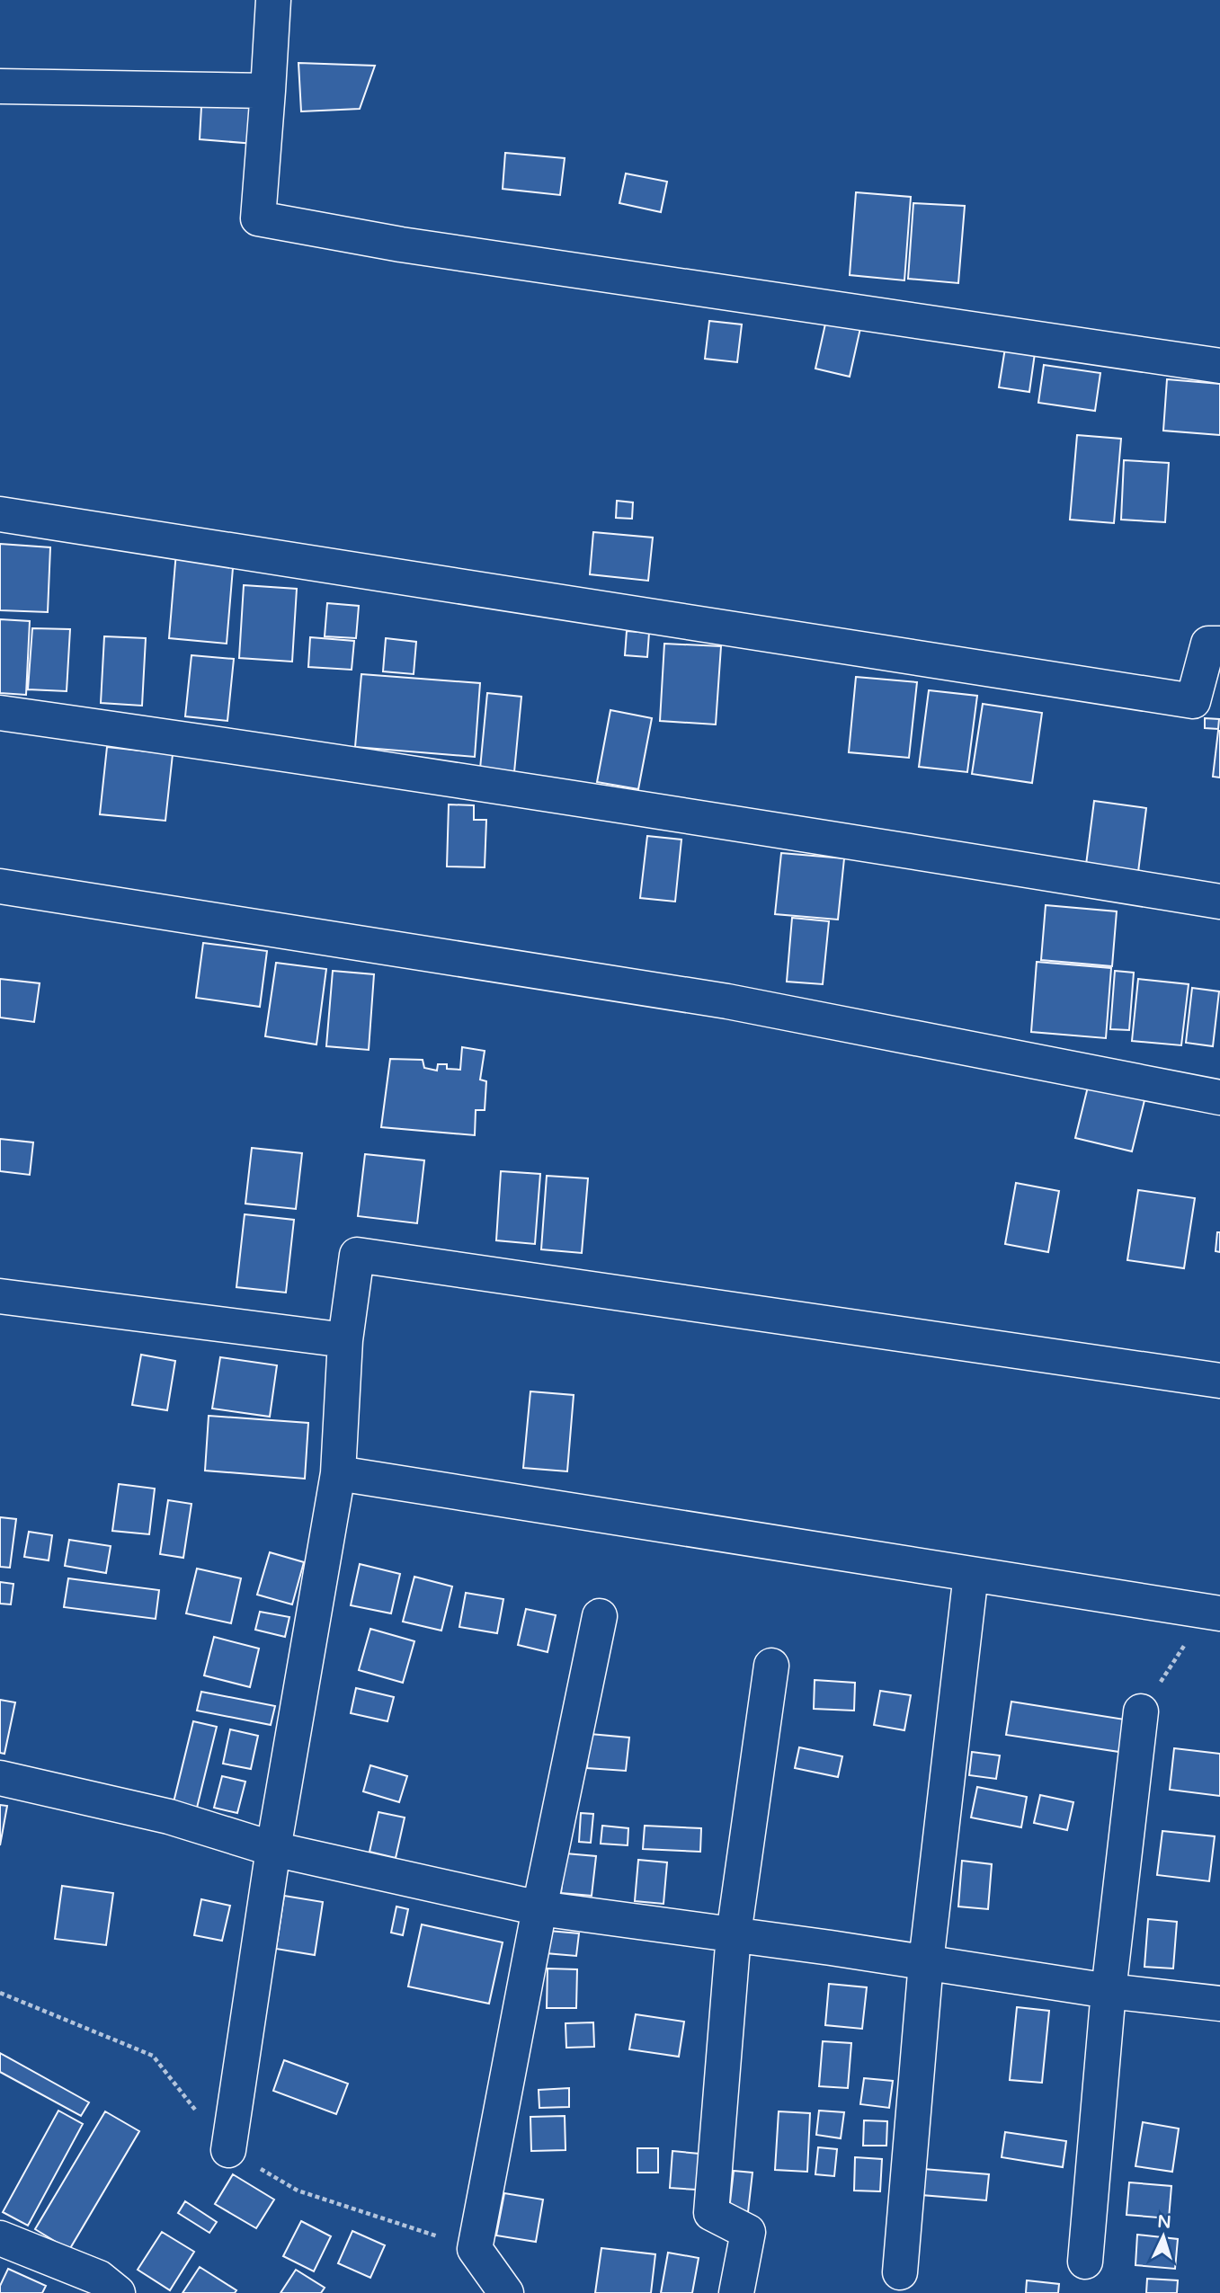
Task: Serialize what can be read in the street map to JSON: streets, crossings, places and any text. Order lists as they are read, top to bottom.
{
  "north": "top"
}
